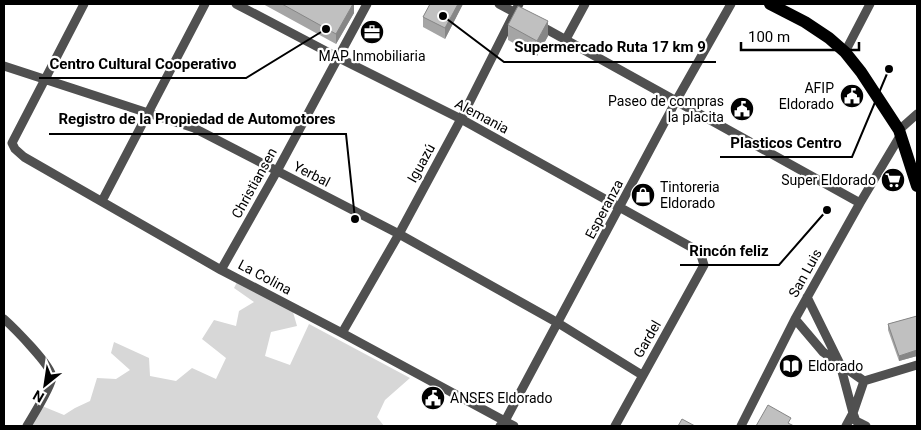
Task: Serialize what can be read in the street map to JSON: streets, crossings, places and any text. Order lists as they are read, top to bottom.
{
  "streets": {
    "street": [
      "Alemania",
      "Iguazú",
      "Yerbal",
      "Christiansen",
      "Esperanza",
      "San Luis",
      "La Colina",
      "Gardel"
    ]
  },
  "crossings": [
    ["Alemania", "Iguazú"],
    ["Alemania", "Christiansen"],
    ["Alemania", "Esperanza"],
    ["Alemania", "Gardel"],
    ["Iguazú", "Yerbal"],
    ["Iguazú", "La Colina"],
    ["Yerbal", "Christiansen"],
    ["Yerbal", "Esperanza"],
    ["Yerbal", "La Colina"],
    ["Yerbal", "Gardel"],
    ["Christiansen", "La Colina"],
    ["Esperanza", "La Colina"]
  ],
  "places": {
    "other": [
      "Supermercado Ruta 17 km 9",
      "Centro Cultural Cooperativo",
      "Plasticos Centro",
      "Rincón feliz",
      "Registro de la Propiedad de Automotores"
    ],
    "office": ["MAP Inmobiliaria"],
    "public building": ["AFIP Eldorado", "Paseo de compras la placita", "ANSES Eldorado"],
    "supermarket": ["Super Eldorado"],
    "shop": ["Tintoreria Eldorado"],
    "library": ["Eldorado"]
  },
  "scale_bar": "100 m",
  "north": "bottom left"
}
